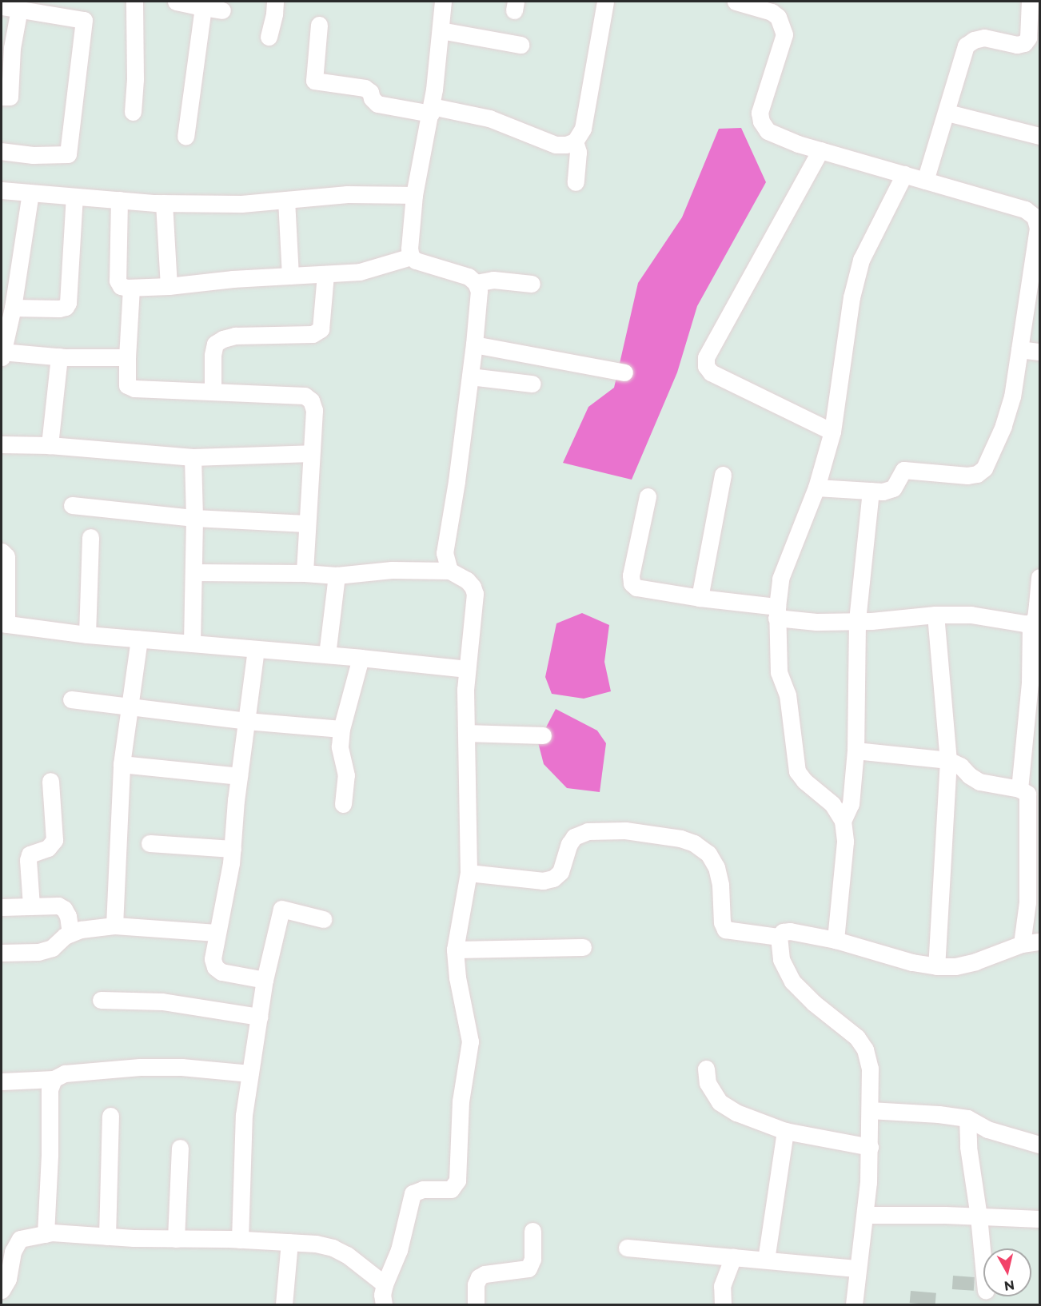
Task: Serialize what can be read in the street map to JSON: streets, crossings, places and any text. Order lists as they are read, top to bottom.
{
  "north": "bottom"
}
